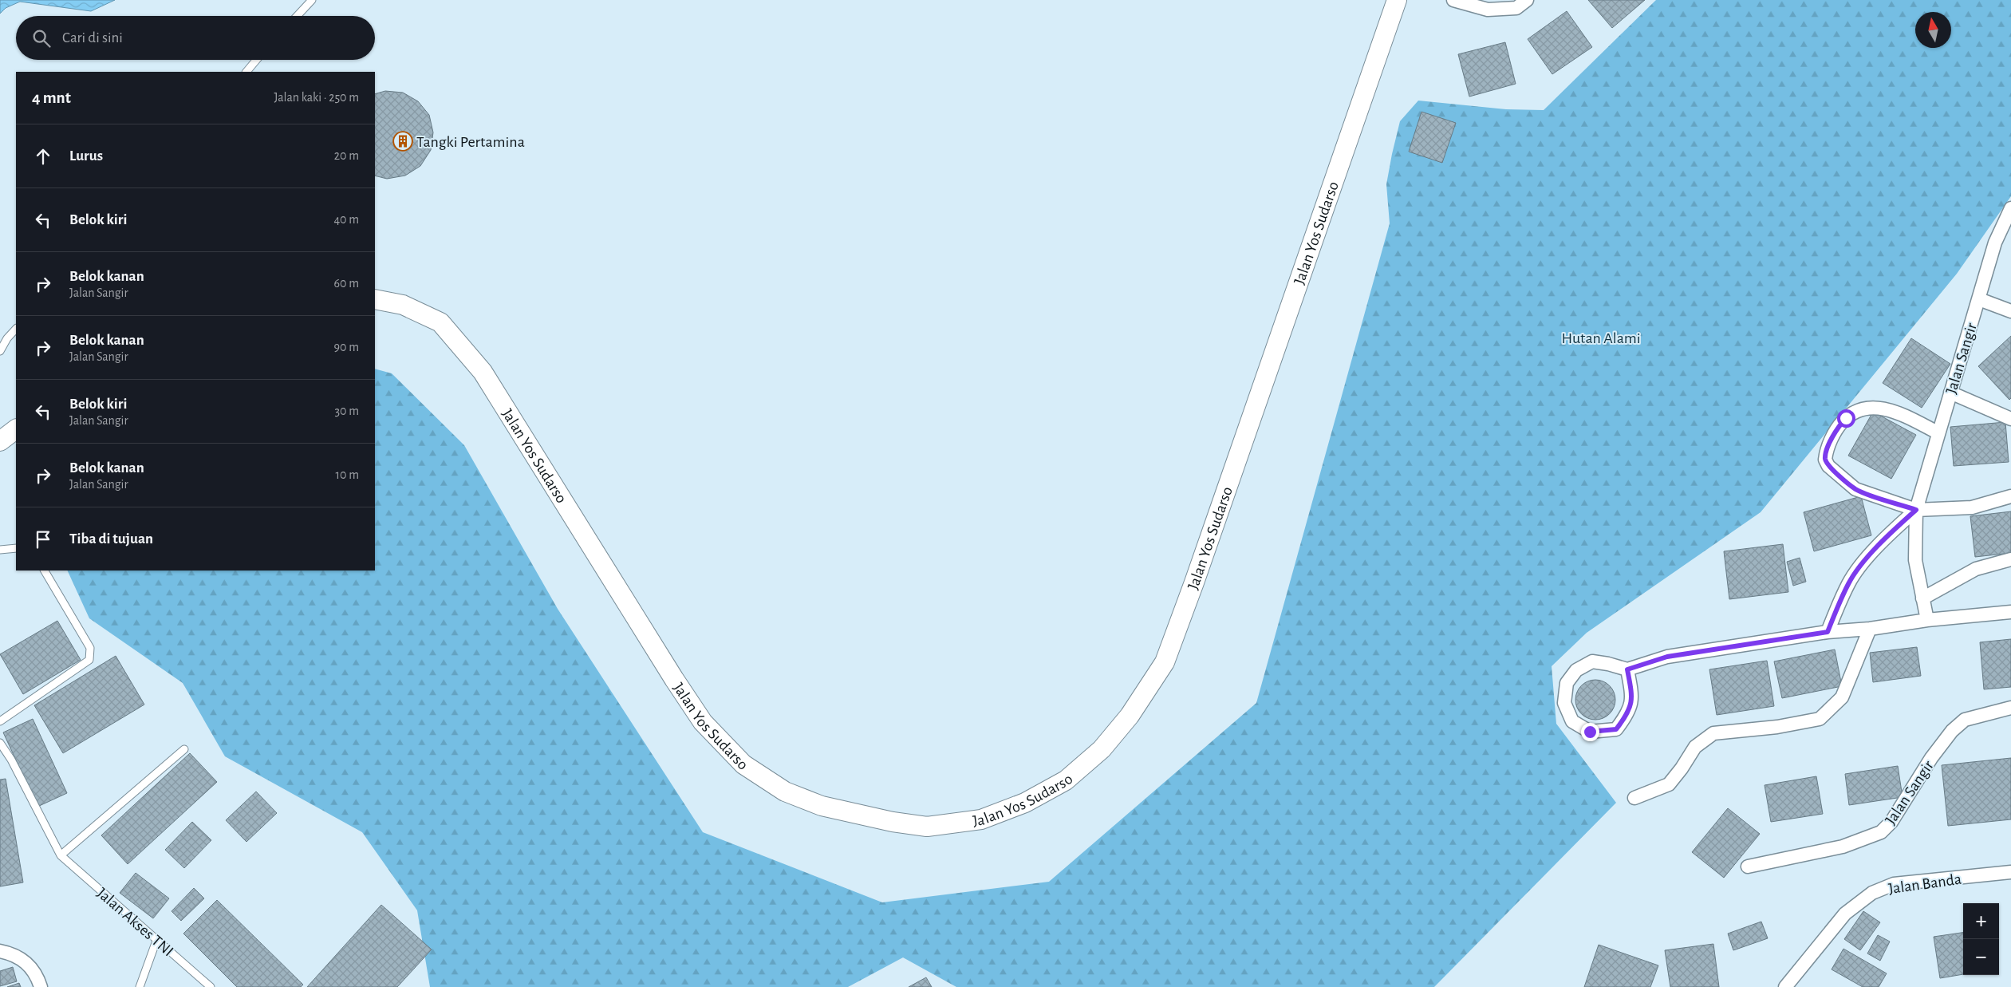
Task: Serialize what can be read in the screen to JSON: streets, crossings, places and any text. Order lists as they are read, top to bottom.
{
  "streets": {
    "main road": ["Jalan Yos Sudarso"],
    "street": ["Jalan Sangir", "Jalan Banda"],
    "lane": ["Jalan Akses TNI"]
  },
  "parks": ["Hutan Alami"],
  "places": {
    "building": ["Tangki Pertamina"]
  },
  "north": "top",
  "page": {
    "search": "Cari di sini",
    "heading": ["4 mnt", "Jalan kaki · 250 m"],
    "list": [
      ["Lurus", "20 m"],
      ["Belok kiri", "40 m"],
      ["Belok kanan", "Jalan Sangir", "60 m"],
      ["Belok kanan", "Jalan Sangir", "90 m"],
      ["Belok kiri", "Jalan Sangir", "30 m"],
      ["Belok kanan", "Jalan Sangir", "10 m"],
      "Tiba di tujuan"
    ],
    "map_buttons": ["+", "−"]
  }
}
